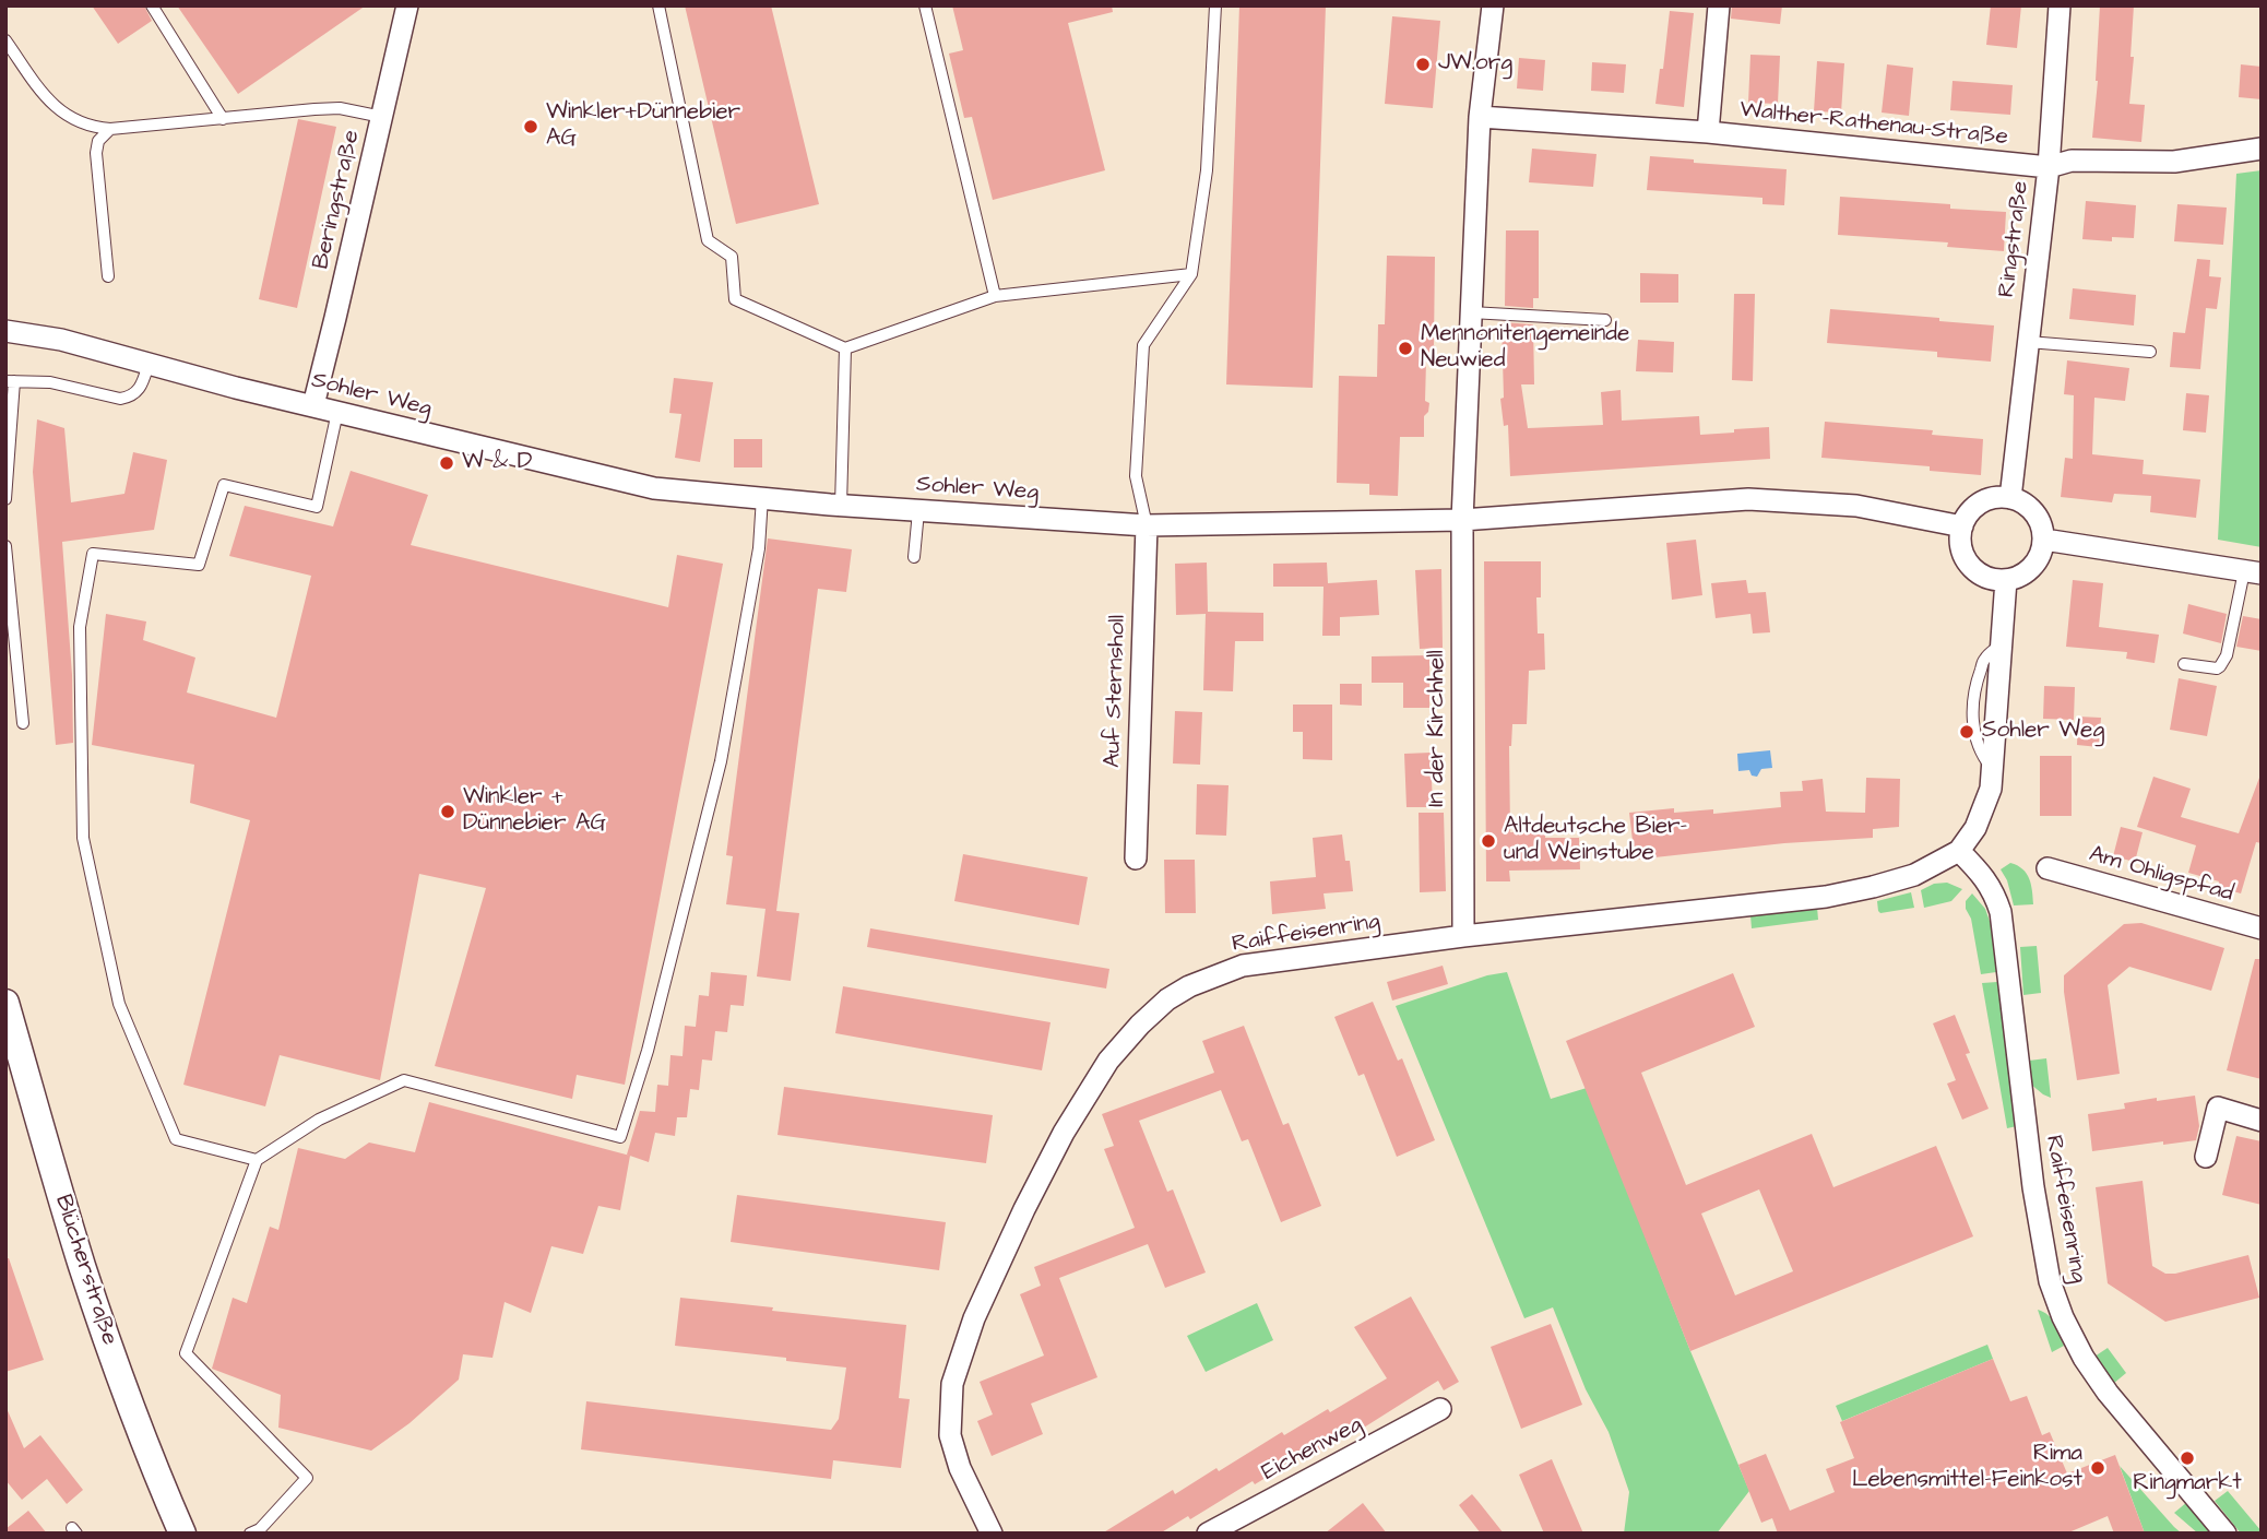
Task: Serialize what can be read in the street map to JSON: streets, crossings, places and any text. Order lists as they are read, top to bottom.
{
  "streets": {
    "street": [
      "Walther-Rathenau-Straße",
      "Beringstraße",
      "Ringstraße",
      "Sohler Weg",
      "Auf Sternsholl",
      "In der Kirchhell",
      "Am Ohligspfad",
      "Raiffeisenring",
      "Blücherstraße",
      "Eichenweg"
    ]
  },
  "crossings": [
    ["Walther-Rathenau-Straße", "Ringstraße"],
    ["Walther-Rathenau-Straße", "In der Kirchhell"],
    ["Beringstraße", "Sohler Weg"],
    ["Ringstraße", "Sohler Weg"],
    ["Ringstraße", "Raiffeisenring"],
    ["Sohler Weg", "Auf Sternsholl"],
    ["Sohler Weg", "In der Kirchhell"],
    ["Sohler Weg", "Raiffeisenring"],
    ["In der Kirchhell", "Raiffeisenring"]
  ],
  "places": [
    "JW.org",
    "Winkler+Dünnebier AG",
    "Mennonitengemeinde Neuwied",
    "W & D",
    "Sohler Weg",
    "Winkler + Dünnebier AG",
    "Altdeutsche Bier- und Weinstube",
    "Ringmarkt",
    "Rima Lebensmittel-Feinkost"
  ]
}
